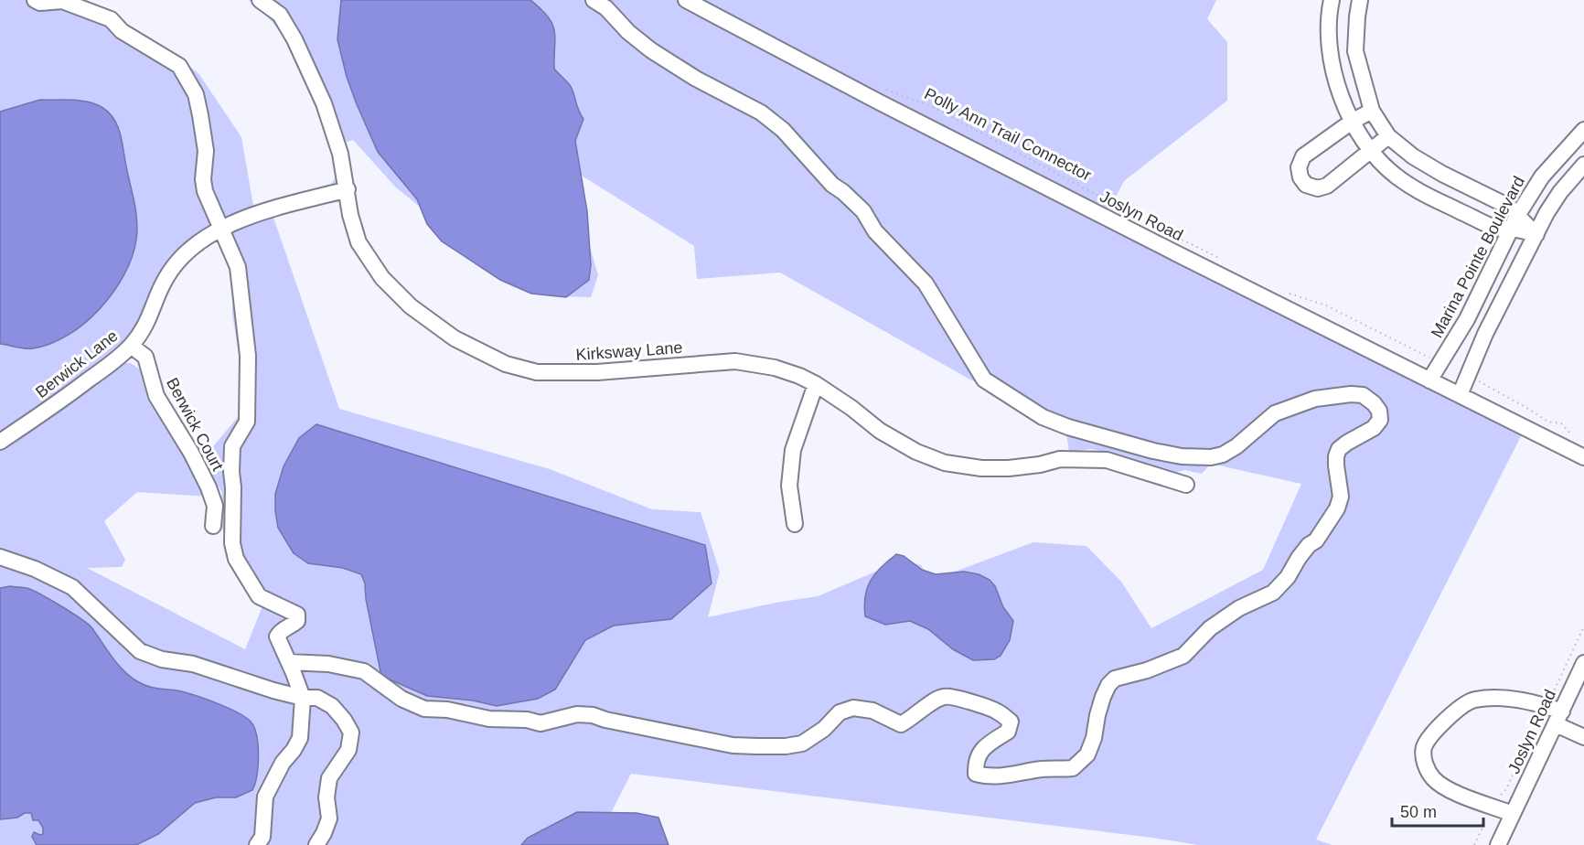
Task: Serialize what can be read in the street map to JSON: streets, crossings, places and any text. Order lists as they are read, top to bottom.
{
  "streets": {
    "street": [
      "Joslyn Road",
      "Marina Pointe Boulevard",
      "Kirksway Lane",
      "Berwick Lane",
      "Berwick Court"
    ],
    "path": ["Polly Ann Trail Connector"]
  },
  "crossings": [
    ["Joslyn Road", "Marina Pointe Boulevard"],
    ["Kirksway Lane", "Berwick Lane"],
    ["Berwick Lane", "Berwick Court"]
  ],
  "scale_bar": "50 m"
}
